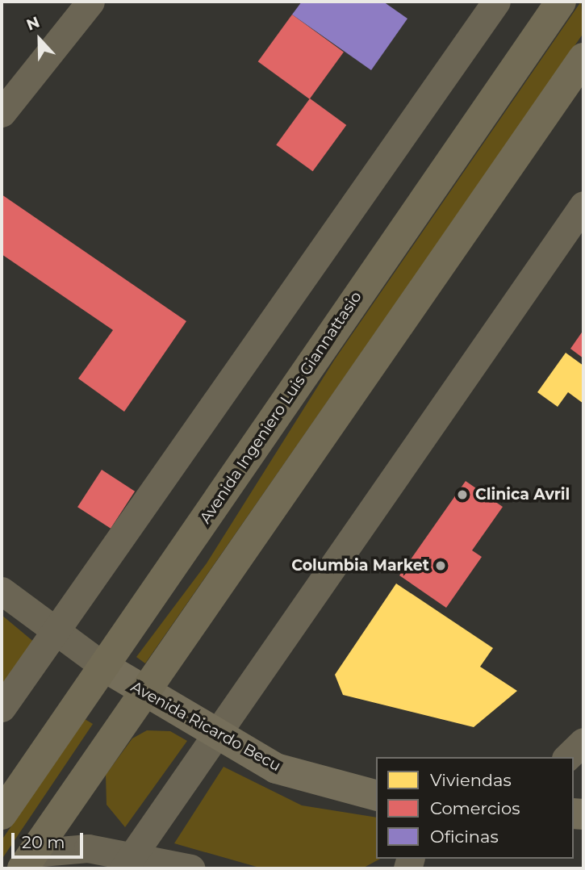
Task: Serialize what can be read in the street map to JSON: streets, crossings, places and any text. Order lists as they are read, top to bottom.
{
  "streets": {
    "main road": ["Avenida Ingeniero Luis Giannattasio"],
    "street": ["Avenida Ricardo Becu"]
  },
  "crossings": [
    ["Avenida Ingeniero Luis Giannattasio", "Avenida Ricardo Becu"]
  ],
  "places": ["Clinica Avril", "Columbia Market"],
  "legend": ["Viviendas", "Comercios", "Oficinas"],
  "scale_bar": "20 m",
  "north": "top"
}
